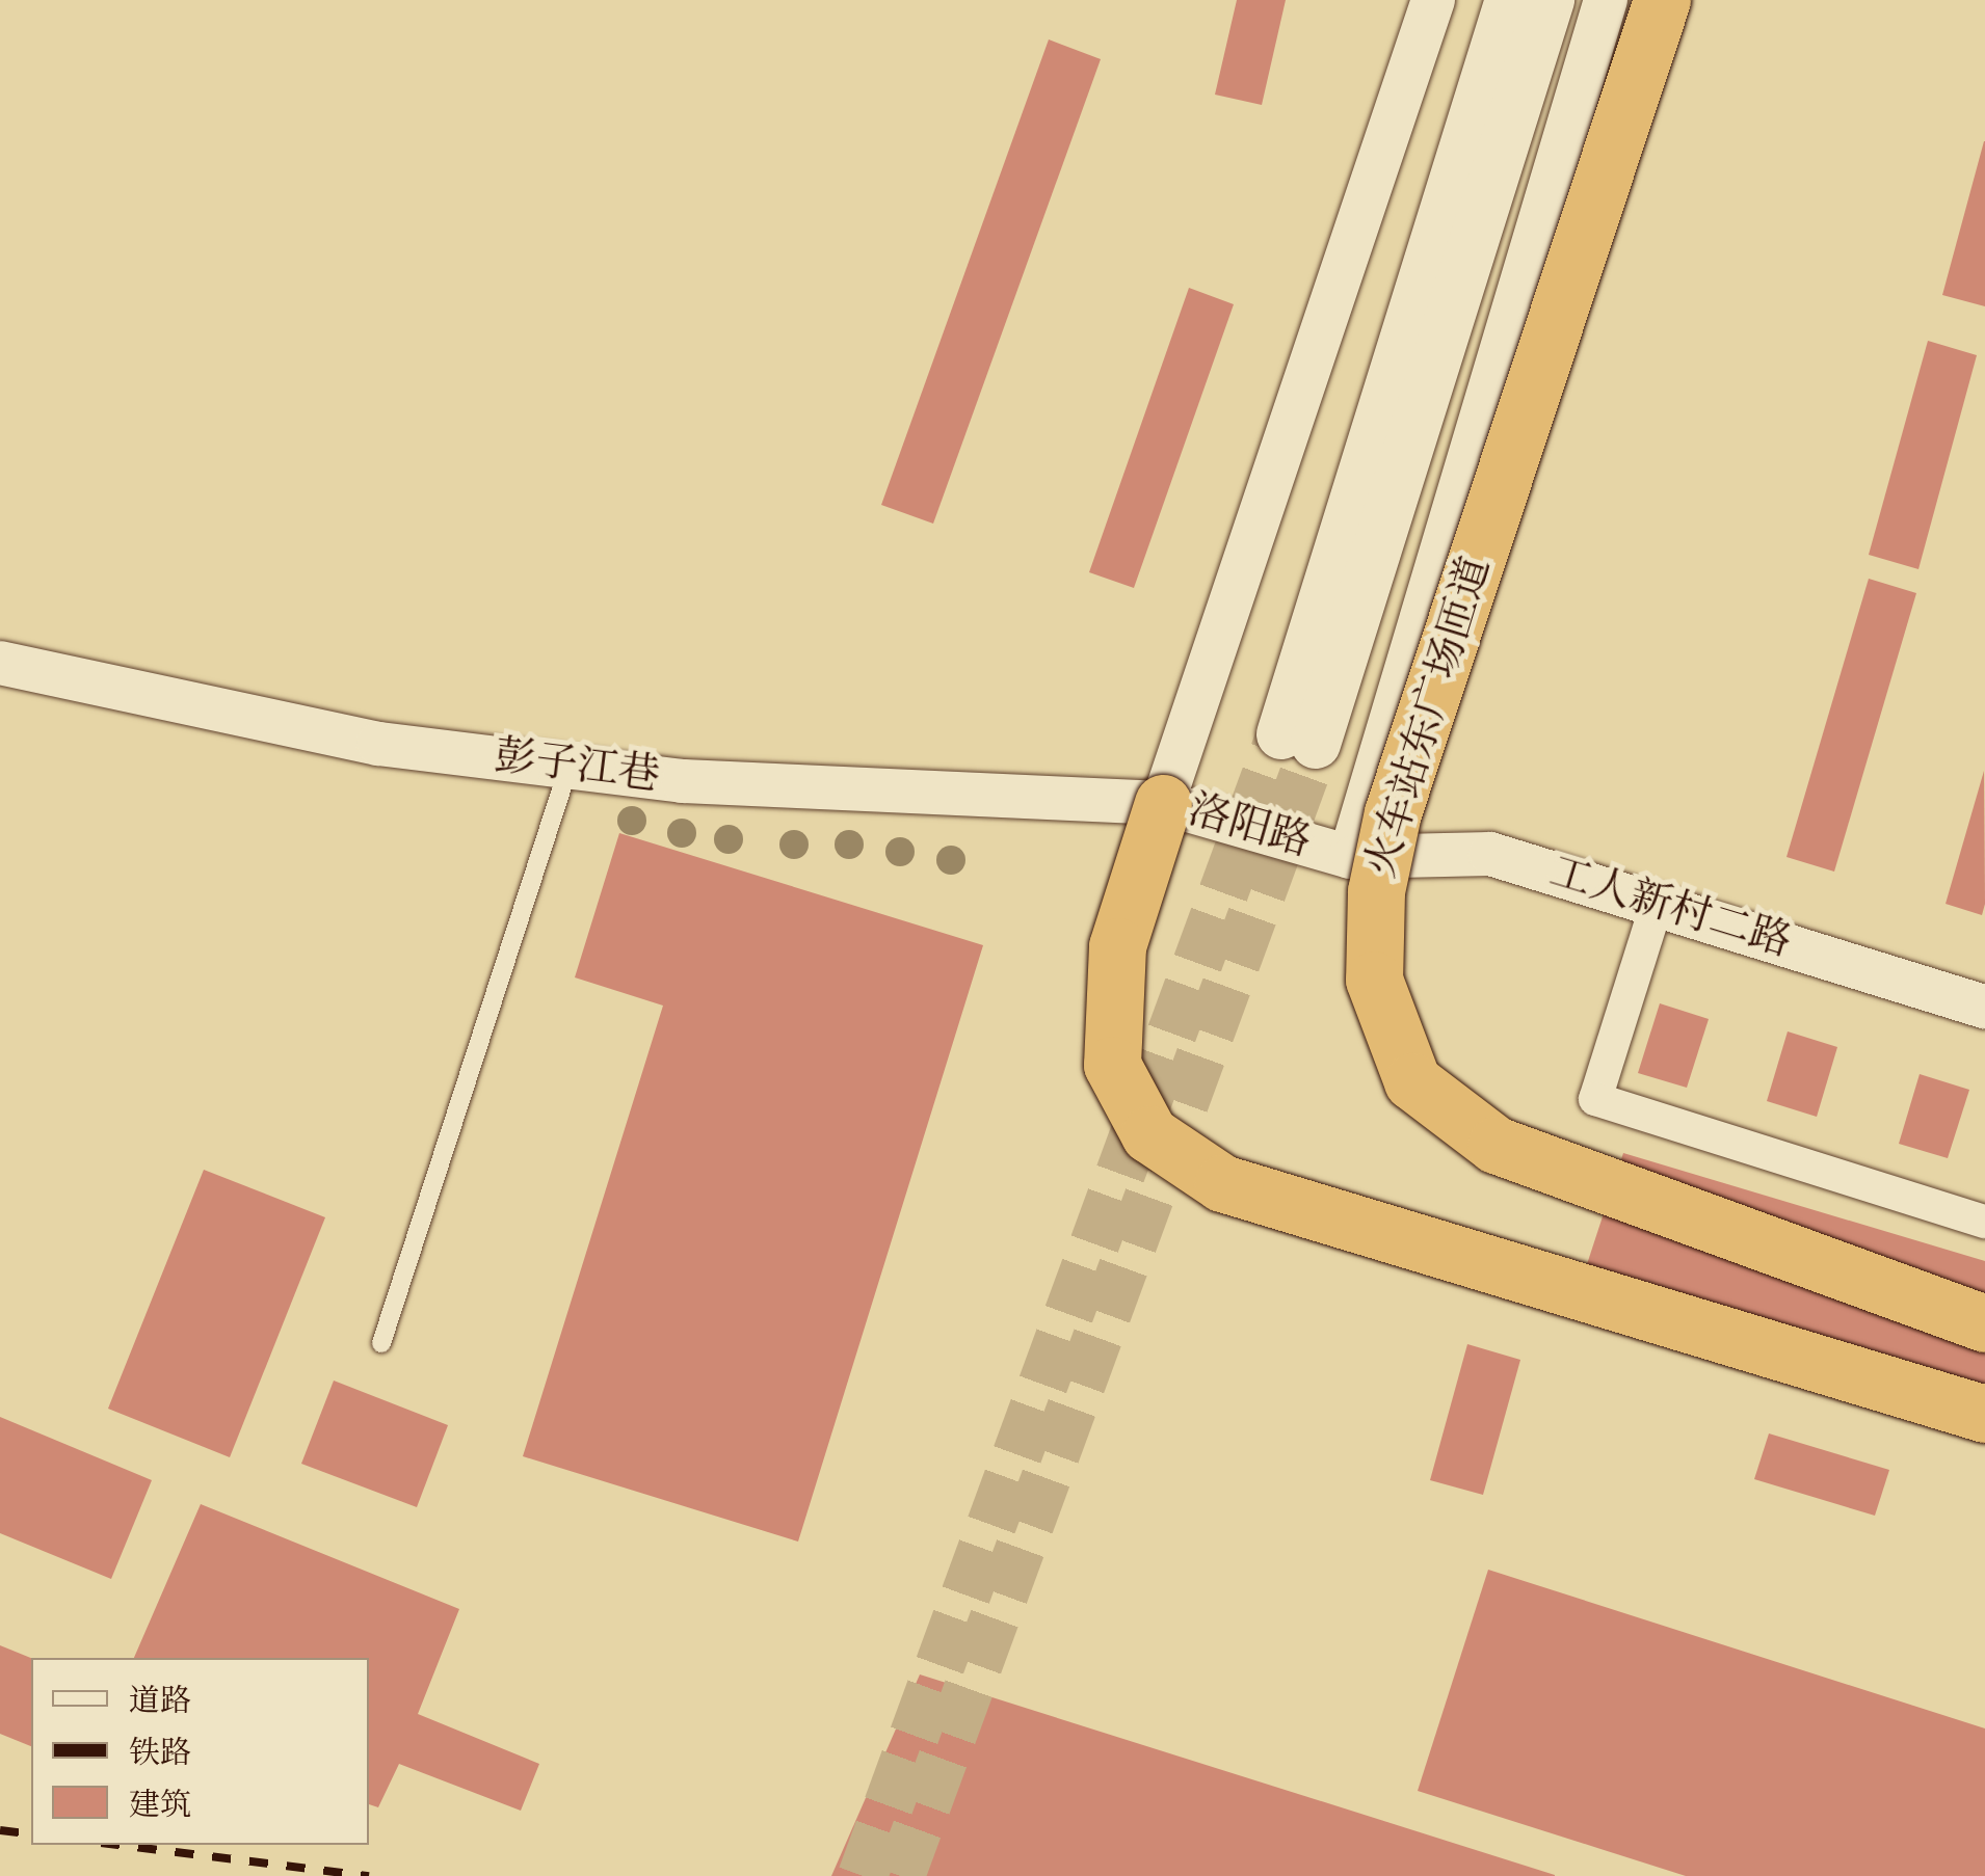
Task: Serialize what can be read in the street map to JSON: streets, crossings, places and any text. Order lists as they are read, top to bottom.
{
  "streets": {
    "highway": ["火车站东广场匝道"],
    "street": ["彭子江巷", "洛阳路", "工人新村二路"]
  },
  "crossings": [
    ["彭子江巷", "洛阳路"],
    ["洛阳路", "工人新村二路"]
  ],
  "legend": ["道路", "铁路", "建筑"]
}
